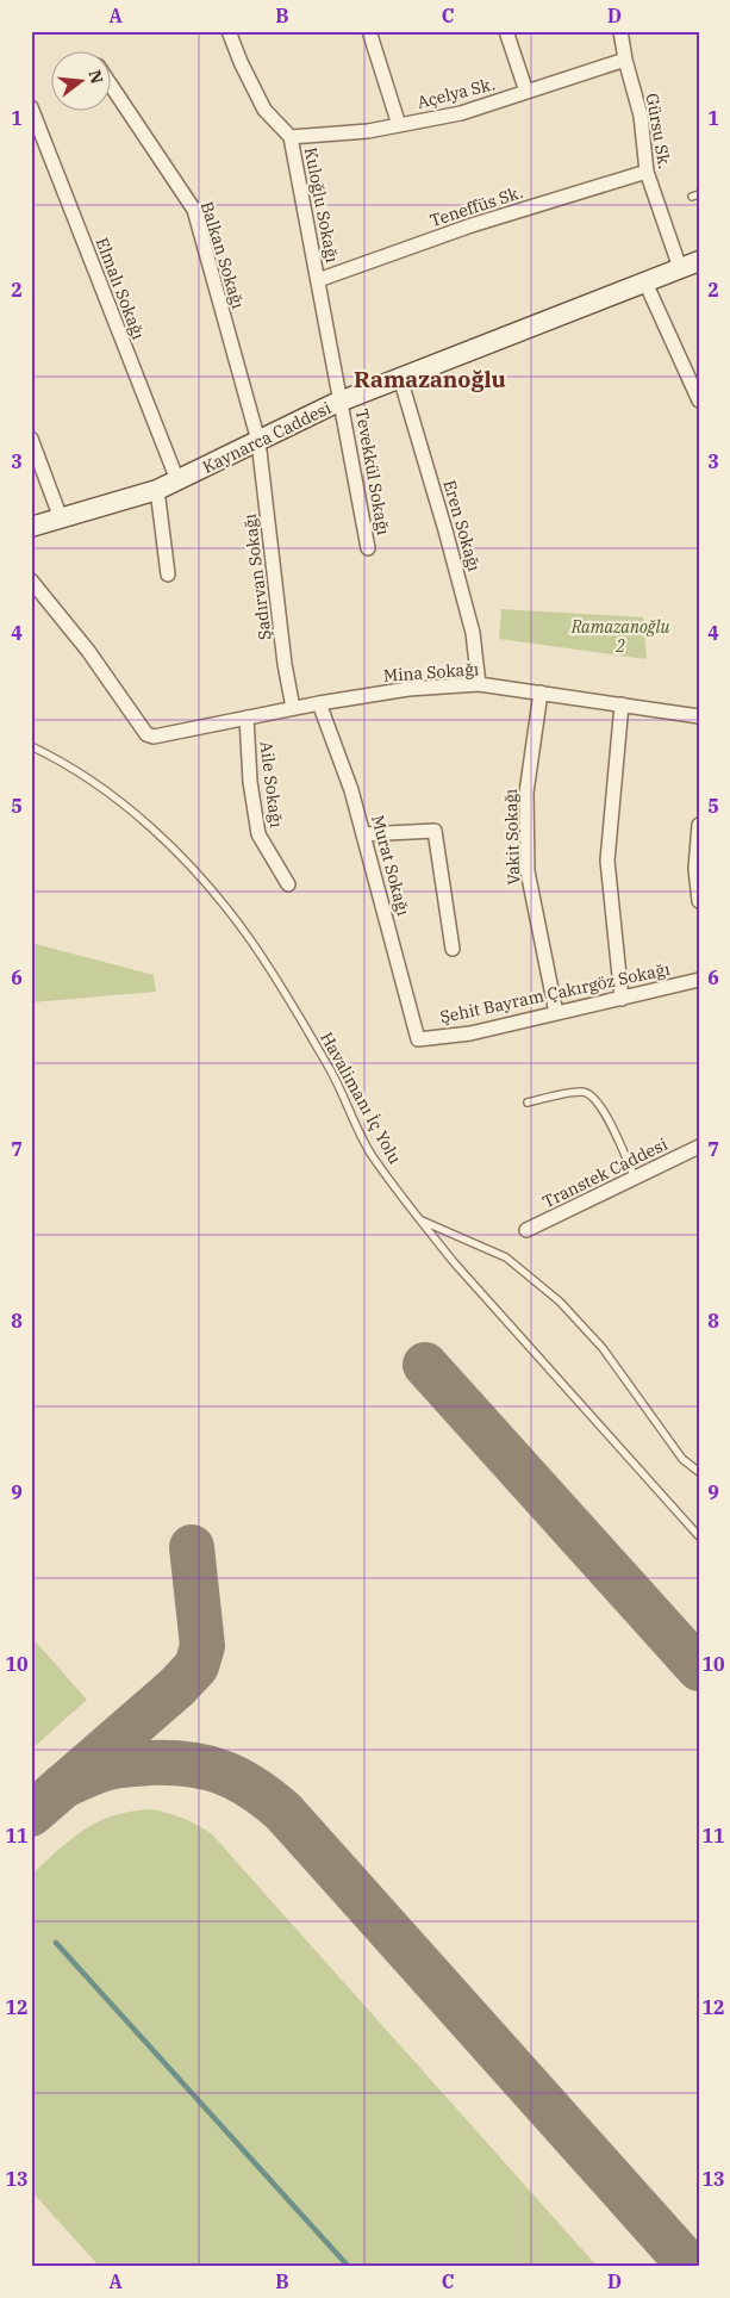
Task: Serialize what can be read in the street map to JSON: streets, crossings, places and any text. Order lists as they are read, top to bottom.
{
  "streets": {
    "main road": ["Kaynarca Caddesi"],
    "street": [
      "Açelya Sk.",
      "Gürsu Sk.",
      "Kuloğlu Sokağı",
      "Teneffüs Sk.",
      "Balkan Sokağı",
      "Elmalı Sokağı",
      "Tevekkül Sokağı",
      "Eren Sokağı",
      "Şadırvan Sokağı",
      "Mina Sokağı",
      "Aile Sokağı",
      "Vakit Sokağı",
      "Murat Sokağı",
      "Şehit Bayram Çakırgöz Sokağı",
      "Transtek Caddesi"
    ],
    "lane": ["Havalimanı İç Yolu"]
  },
  "crossings": [
    ["Açelya Sk.", "Gürsu Sk."],
    ["Açelya Sk.", "Kuloğlu Sokağı"],
    ["Gürsu Sk.", "Teneffüs Sk."],
    ["Gürsu Sk.", "Kaynarca Caddesi"],
    ["Kuloğlu Sokağı", "Teneffüs Sk."],
    ["Kuloğlu Sokağı", "Kaynarca Caddesi"],
    ["Kuloğlu Sokağı", "Tevekkül Sokağı"],
    ["Balkan Sokağı", "Kaynarca Caddesi"],
    ["Balkan Sokağı", "Şadırvan Sokağı"],
    ["Elmalı Sokağı", "Kaynarca Caddesi"],
    ["Kaynarca Caddesi", "Tevekkül Sokağı"],
    ["Kaynarca Caddesi", "Eren Sokağı"],
    ["Kaynarca Caddesi", "Şadırvan Sokağı"],
    ["Eren Sokağı", "Mina Sokağı"],
    ["Şadırvan Sokağı", "Mina Sokağı"],
    ["Mina Sokağı", "Aile Sokağı"],
    ["Mina Sokağı", "Vakit Sokağı"],
    ["Mina Sokağı", "Murat Sokağı"],
    ["Vakit Sokağı", "Şehit Bayram Çakırgöz Sokağı"],
    ["Murat Sokağı", "Şehit Bayram Çakırgöz Sokağı"]
  ],
  "districts": ["Ramazanoğlu"],
  "parks": ["Ramazanoğlu 2"],
  "north": "right",
  "grid": {
    "columns": [
      "A",
      "B",
      "C",
      "D"
    ],
    "rows": [
      "1",
      "2",
      "3",
      "4",
      "5",
      "6",
      "7",
      "8",
      "9",
      "10",
      "11",
      "12",
      "13"
    ]
  }
}
